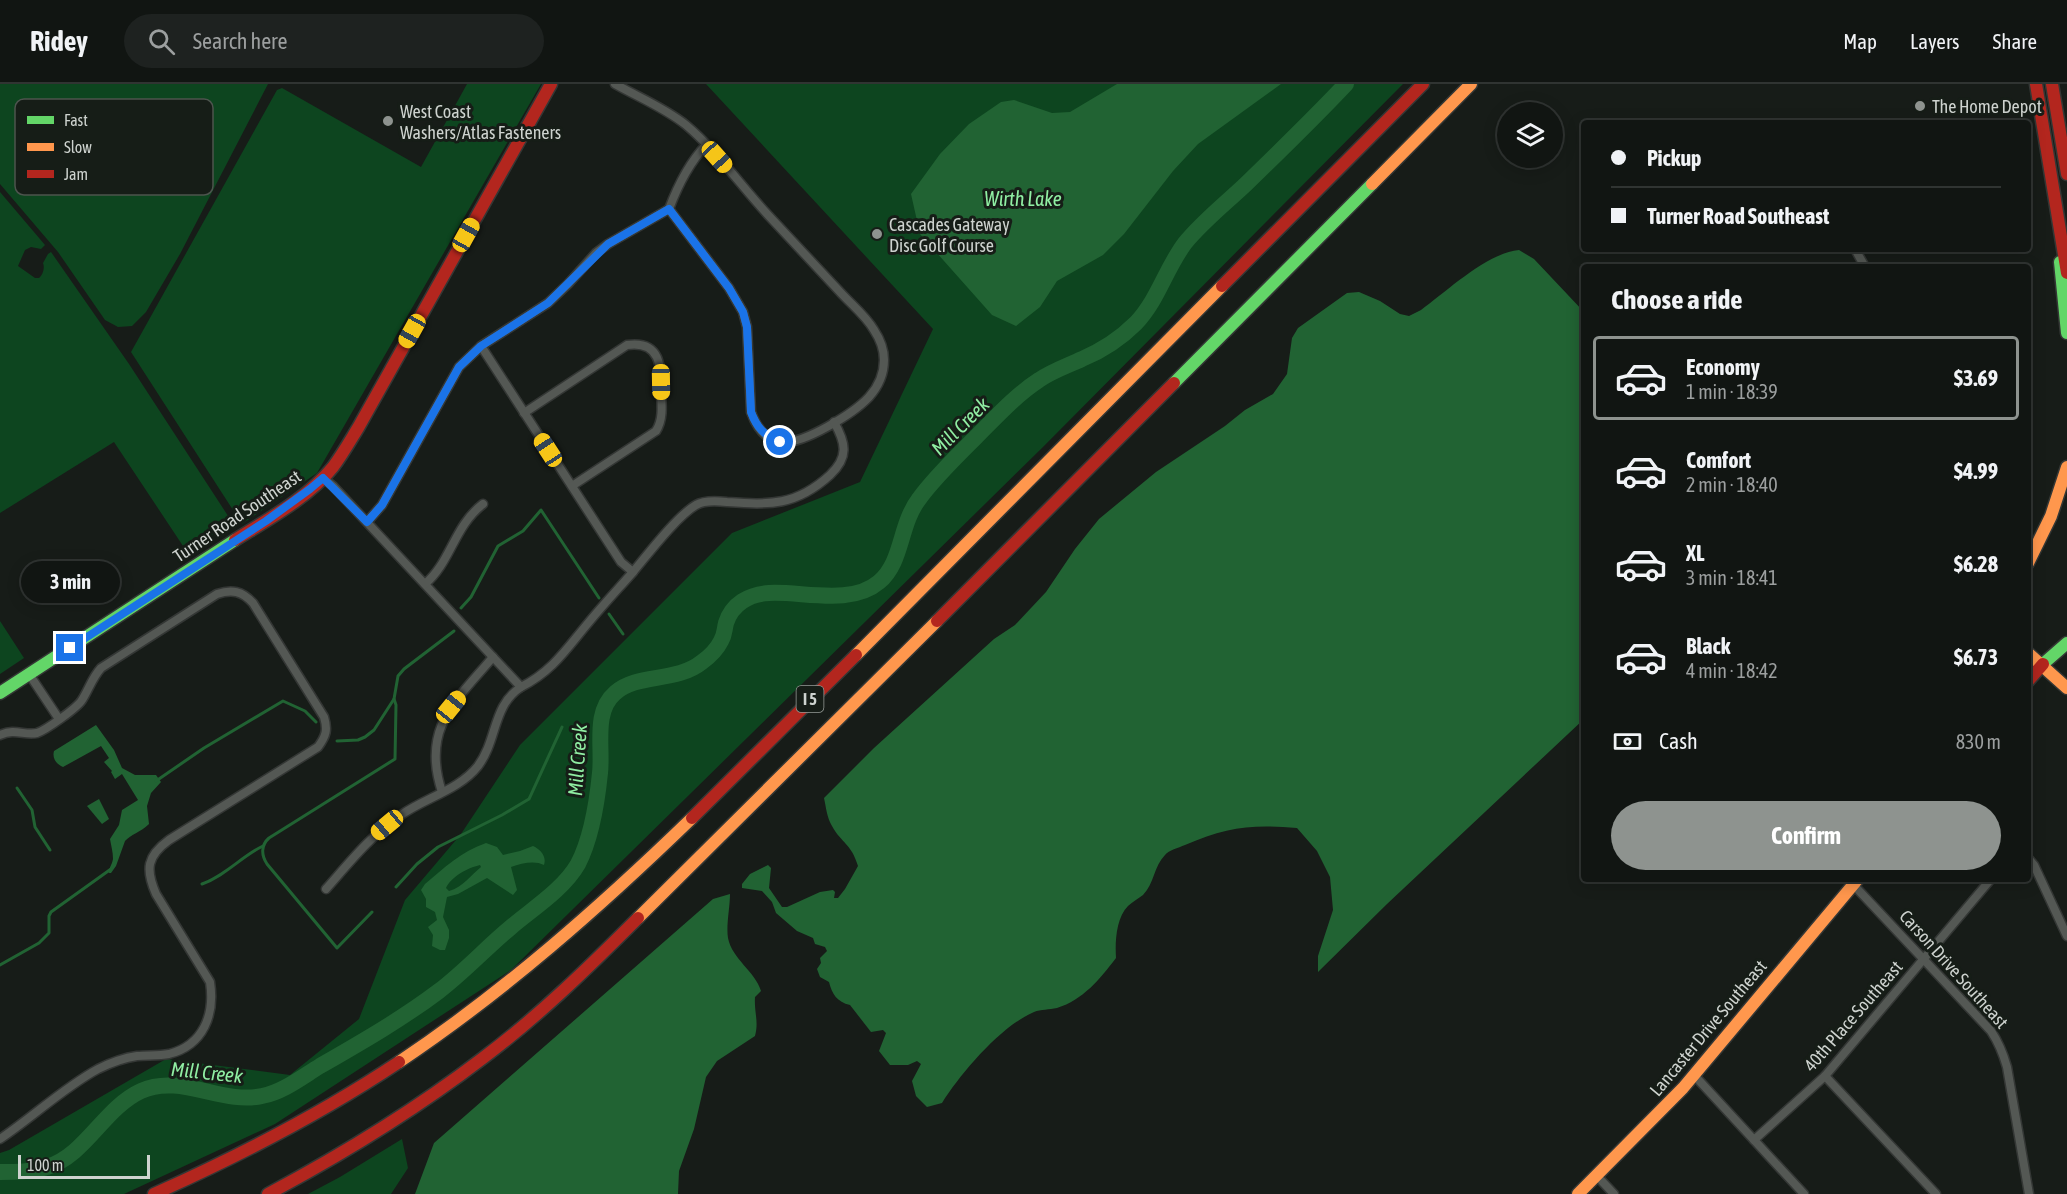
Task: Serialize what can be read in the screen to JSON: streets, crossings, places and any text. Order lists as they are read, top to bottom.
{
  "streets": {
    "main road": ["Turner Road Southeast", "I 5", "Lancaster Drive Southeast"],
    "street": ["Carson Drive Southeast", "40th Place Southeast"]
  },
  "crossings": [
    ["Carson Drive Southeast", "40th Place Southeast"]
  ],
  "water": ["Wirth Lake", "Mill Creek"],
  "places": ["The Home Depot", "West Coast Washers/Atlas Fasteners", "Cascades Gateway Disc Golf Course"],
  "legend": ["Fast", "Slow", "Jam"],
  "scale_bar": "100 m",
  "page": {
    "header": "Ridey",
    "search": "Search here",
    "nav": ["Map", "Layers", "Share"],
    "banner": ["Pickup", "Turner Road Southeast"],
    "heading": "Choose a ride",
    "list": [
      {
        "name": "Economy",
        "note": "1 min · 18:39",
        "value": "$3.69"
      },
      {
        "name": "Comfort",
        "note": "2 min · 18:40",
        "value": "$4.99"
      },
      {
        "name": "XL",
        "note": "3 min · 18:41",
        "value": "$6.28"
      },
      {
        "name": "Black",
        "note": "4 min · 18:42",
        "value": "$6.73"
      }
    ],
    "bubble": "3 min",
    "pay": ["Cash", "830 m"],
    "buttons": "Confirm",
    "scale": "100 m"
  }
}
